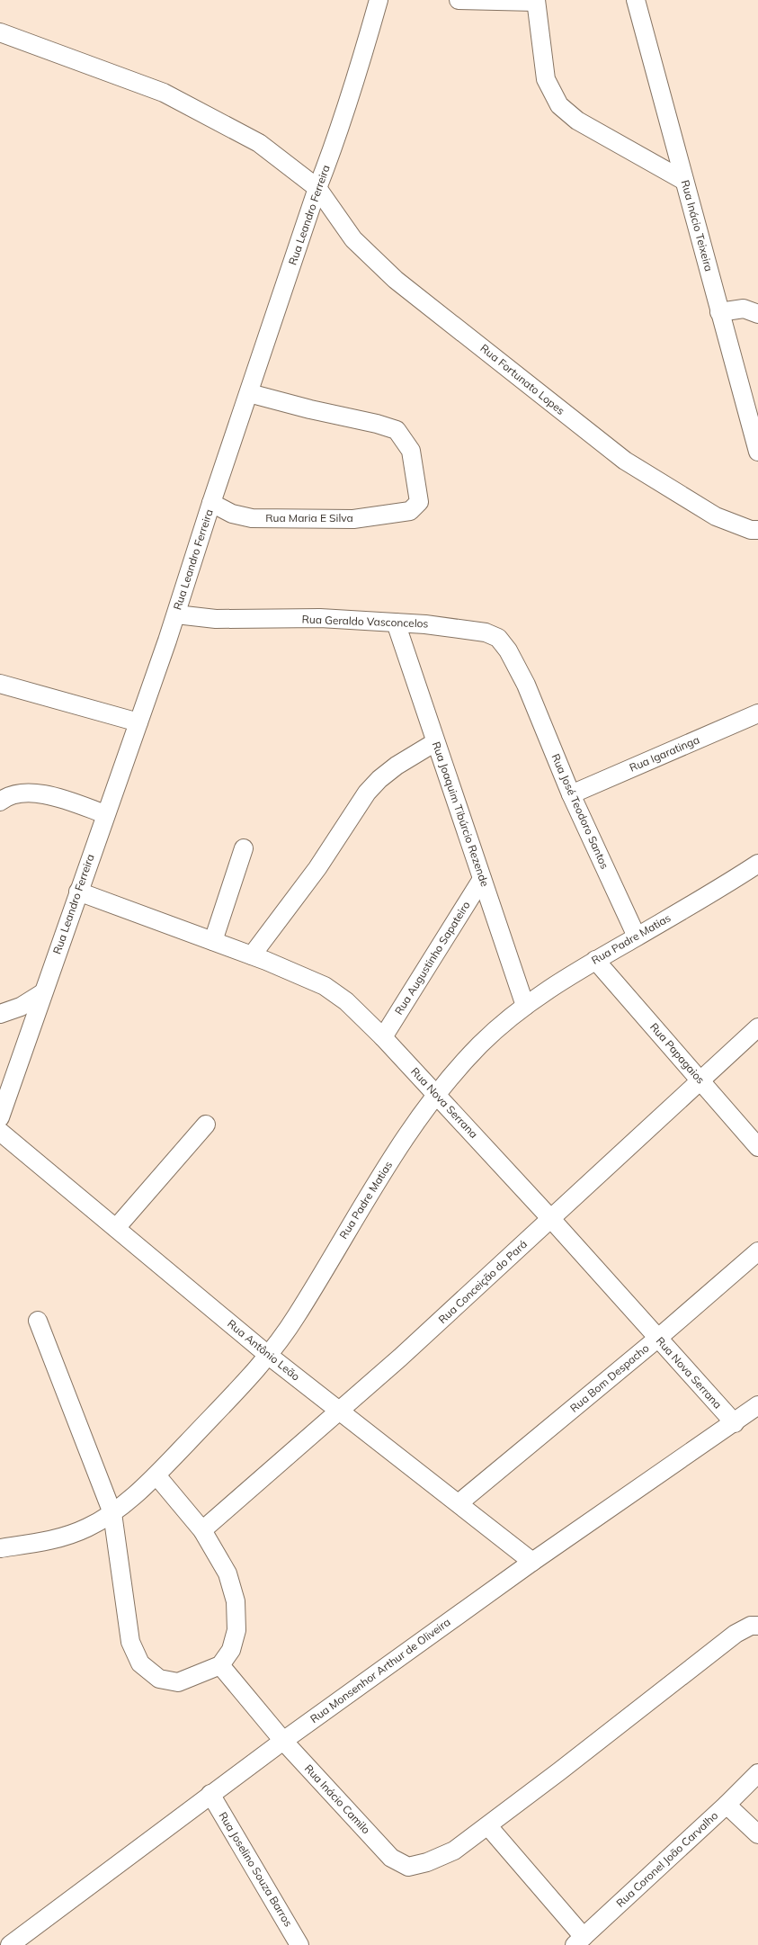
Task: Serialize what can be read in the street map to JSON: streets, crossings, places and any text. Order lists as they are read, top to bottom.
{
  "streets": {
    "street": [
      "Rua Leandro Ferreira",
      "Rua Inácio Teixeira",
      "Rua Fortunato Lopes",
      "Rua Maria E Silva",
      "Rua Geraldo Vasconcelos",
      "Rua Igaratinga",
      "Rua José Teodoro Santos",
      "Rua Joaquim Tibúrcio Rezende",
      "Rua Padre Matias",
      "Rua Augustinho Sapateiro",
      "Rua Papagaios",
      "Rua Nova Serrana",
      "Rua Conceição do Pará",
      "Rua Antônio Leão",
      "Rua Bom Despacho",
      "Rua Monsenhor Arthur de Oliveira",
      "Rua Inácio Camilo",
      "Rua Coronel João Carvalho",
      "Rua Joselino Souza Barros"
    ]
  },
  "crossings": [
    ["Rua Leandro Ferreira", "Rua Fortunato Lopes"],
    ["Rua Leandro Ferreira", "Rua Maria E Silva"],
    ["Rua Leandro Ferreira", "Rua Geraldo Vasconcelos"],
    ["Rua Leandro Ferreira", "Rua Nova Serrana"],
    ["Rua Geraldo Vasconcelos", "Rua José Teodoro Santos"],
    ["Rua Geraldo Vasconcelos", "Rua Joaquim Tibúrcio Rezende"],
    ["Rua Igaratinga", "Rua José Teodoro Santos"],
    ["Rua José Teodoro Santos", "Rua Padre Matias"],
    ["Rua Joaquim Tibúrcio Rezende", "Rua Padre Matias"],
    ["Rua Joaquim Tibúrcio Rezende", "Rua Augustinho Sapateiro"],
    ["Rua Padre Matias", "Rua Papagaios"],
    ["Rua Padre Matias", "Rua Nova Serrana"],
    ["Rua Padre Matias", "Rua Antônio Leão"],
    ["Rua Augustinho Sapateiro", "Rua Nova Serrana"],
    ["Rua Papagaios", "Rua Conceição do Pará"],
    ["Rua Nova Serrana", "Rua Conceição do Pará"],
    ["Rua Nova Serrana", "Rua Bom Despacho"],
    ["Rua Nova Serrana", "Rua Monsenhor Arthur de Oliveira"],
    ["Rua Conceição do Pará", "Rua Antônio Leão"],
    ["Rua Antônio Leão", "Rua Bom Despacho"],
    ["Rua Antônio Leão", "Rua Monsenhor Arthur de Oliveira"],
    ["Rua Monsenhor Arthur de Oliveira", "Rua Inácio Camilo"],
    ["Rua Monsenhor Arthur de Oliveira", "Rua Joselino Souza Barros"]
  ]
}
